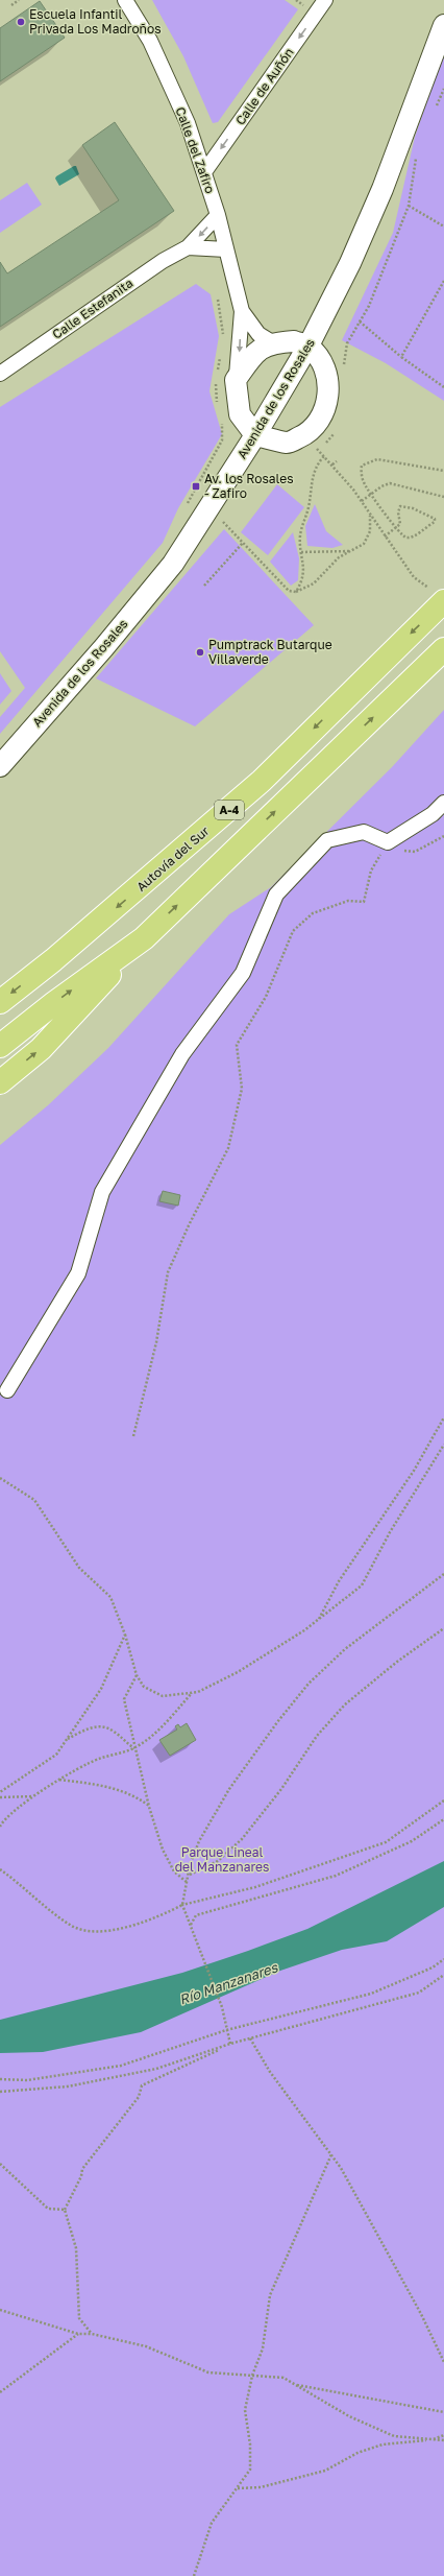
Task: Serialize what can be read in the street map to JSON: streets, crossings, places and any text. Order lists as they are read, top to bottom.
{
  "streets": {
    "highway": ["A-4", "Autovía del Sur"],
    "street": [
      "Calle de Auñón",
      "Calle del Zafiro",
      "Calle Estefanita",
      "Avenida de los Rosales"
    ]
  },
  "crossings": [
    ["Calle de Auñón", "Calle del Zafiro"],
    ["Calle del Zafiro", "Calle Estefanita"]
  ],
  "one_way": ["Calle de Auñón"],
  "water": ["Río Manzanares"],
  "parks": ["Parque Lineal del Manzanares"],
  "places": {
    "other": ["Escuela Infantil Privada Los Madroños", "Pumptrack Butarque Villaverde"],
    "transit": ["Av. los Rosales - Zafiro"]
  }
}
